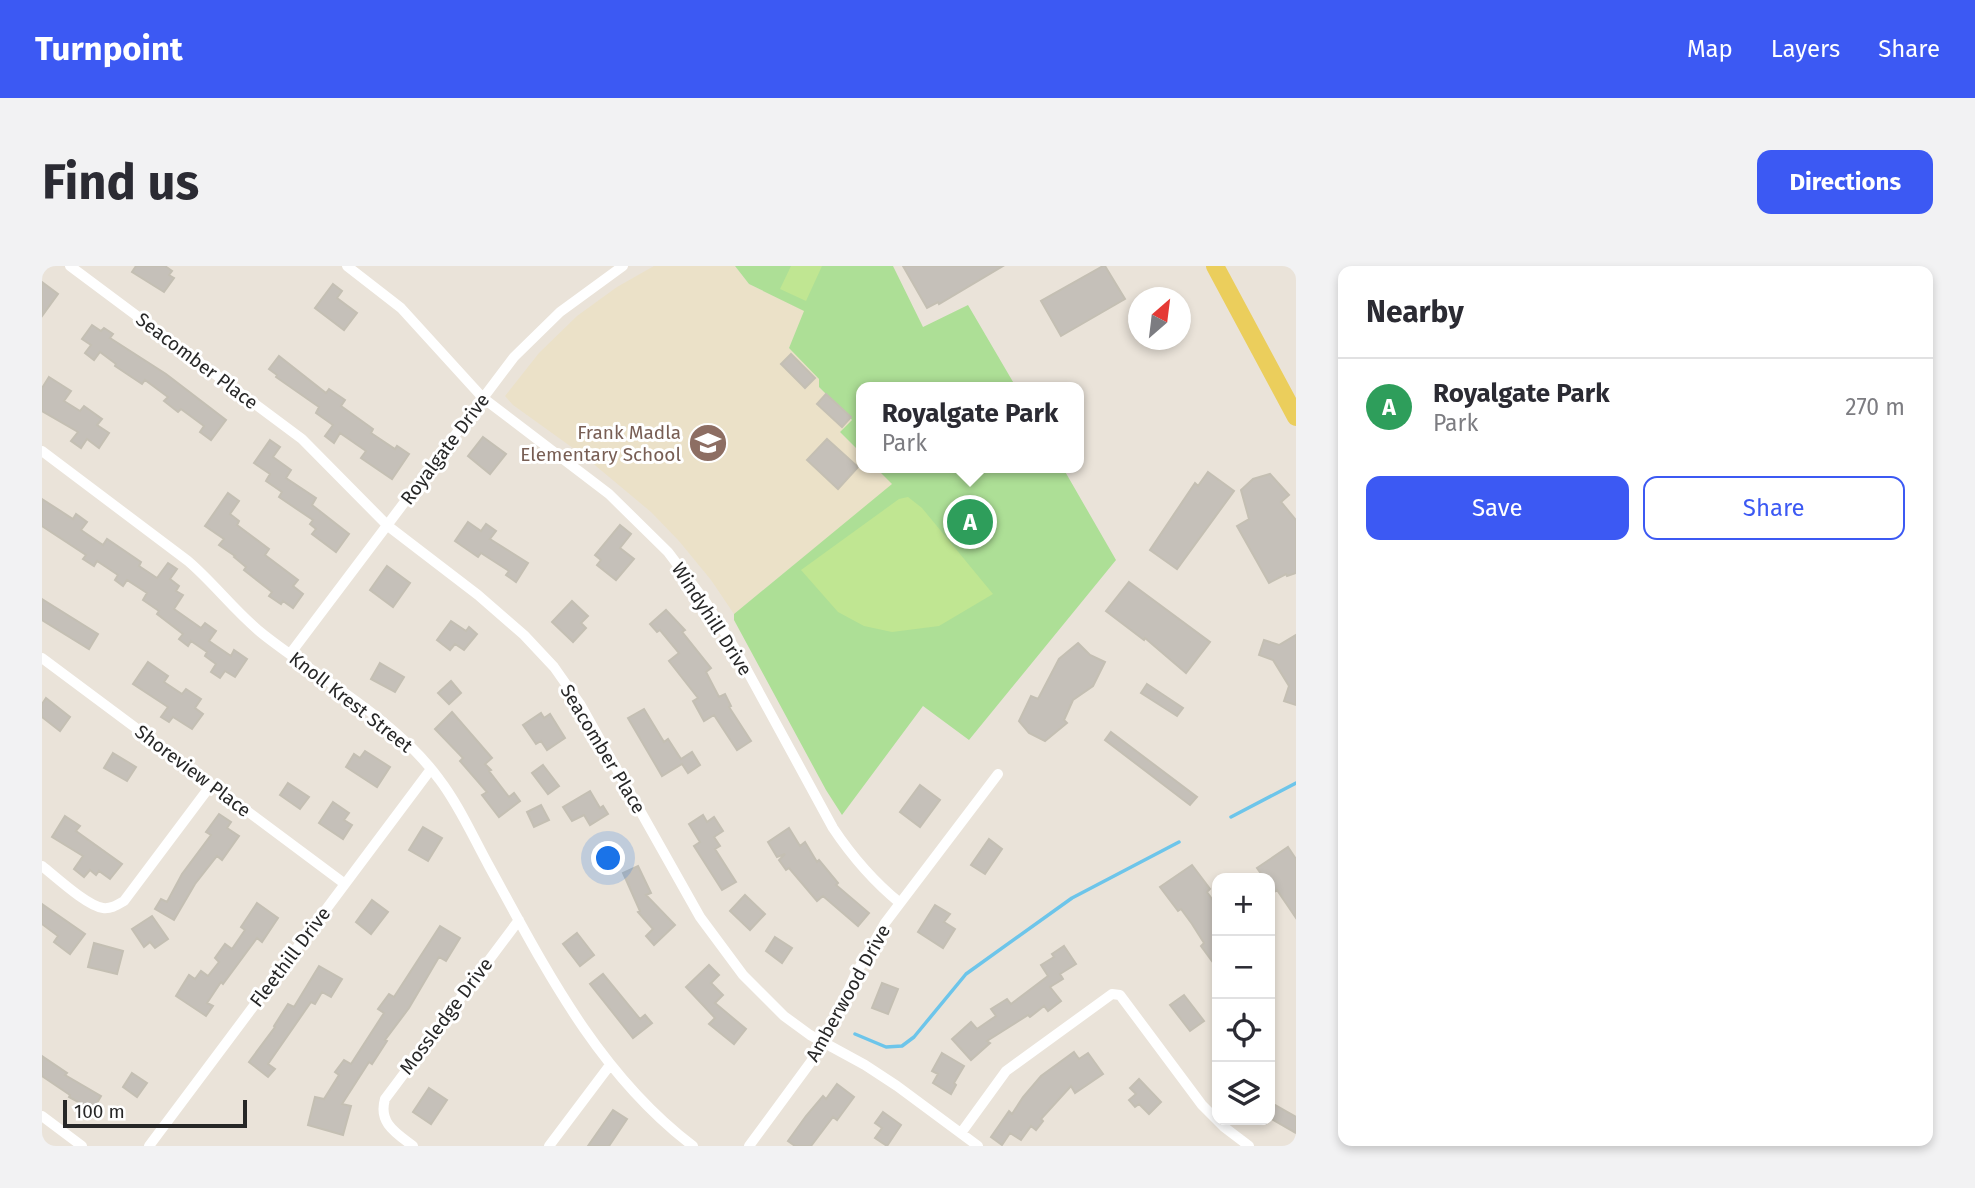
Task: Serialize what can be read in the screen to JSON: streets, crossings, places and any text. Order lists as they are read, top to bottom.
{
  "streets": {
    "street": [
      "Seacomber Place",
      "Royalgate Drive",
      "Windyhill Drive",
      "Knoll Krest Street",
      "Shoreview Place",
      "Fleethill Drive",
      "Amberwood Drive",
      "Mossledge Drive"
    ]
  },
  "crossings": [
    ["Seacomber Place", "Royalgate Drive"],
    ["Seacomber Place", "Amberwood Drive"],
    ["Royalgate Drive", "Windyhill Drive"],
    ["Royalgate Drive", "Knoll Krest Street"],
    ["Windyhill Drive", "Amberwood Drive"],
    ["Knoll Krest Street", "Fleethill Drive"],
    ["Knoll Krest Street", "Mossledge Drive"],
    ["Shoreview Place", "Fleethill Drive"]
  ],
  "places": {
    "school or university": ["Frank Madla Elementary School"]
  },
  "scale_bar": "100 m",
  "north": "top right",
  "page": {
    "header": "Turnpoint",
    "nav": ["Map", "Layers", "Share"],
    "buttons": [
      "Directions",
      ["Save", "Share"]
    ],
    "title": "Find us",
    "heading": "Nearby",
    "list": [
      {
        "mark": "A",
        "name": "Royalgate Park",
        "note": "Park",
        "value": "270 m"
      }
    ],
    "popup": ["Royalgate Park", "Park"],
    "pins": "A",
    "map_buttons": ["+", "−"],
    "scale": "100 m"
  }
}
